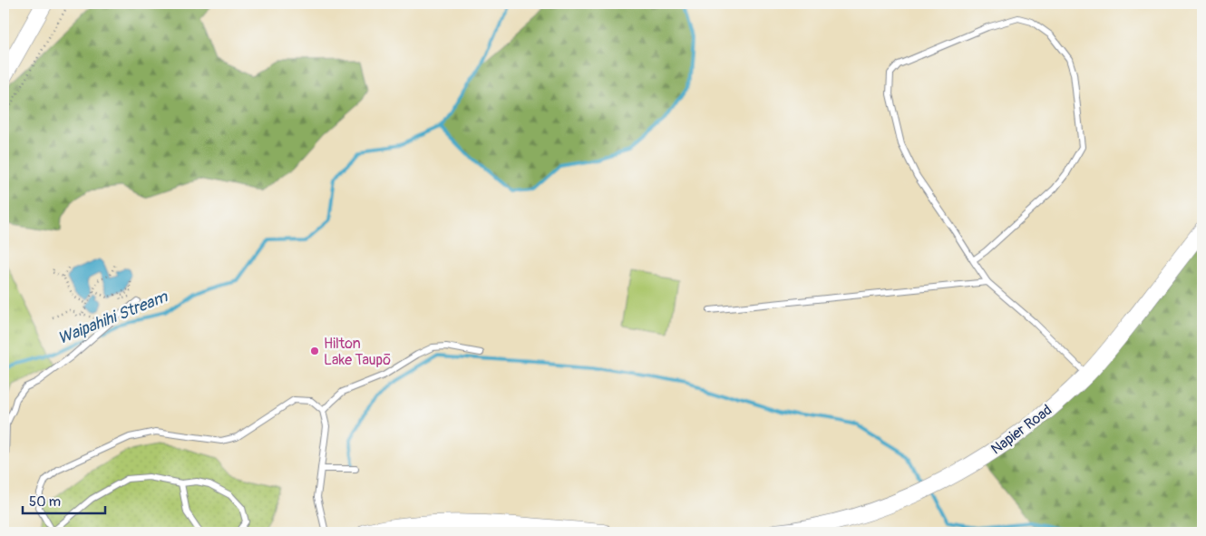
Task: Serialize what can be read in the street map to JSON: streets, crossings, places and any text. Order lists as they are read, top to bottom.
{
  "streets": {
    "main road": ["Napier Road"]
  },
  "water": ["Waipahihi Stream"],
  "places": ["Hilton Lake Taupō"],
  "scale_bar": "50 m"
}
